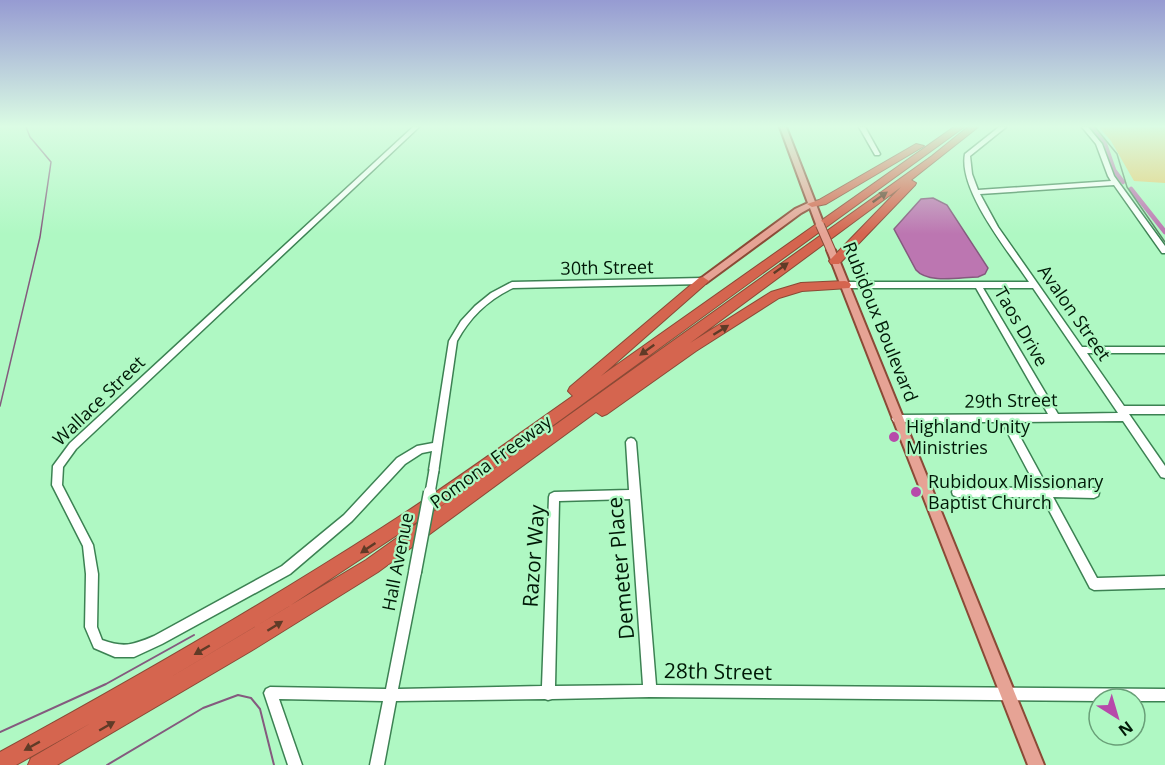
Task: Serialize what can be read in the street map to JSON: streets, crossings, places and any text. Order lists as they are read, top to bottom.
{
  "streets": {
    "highway": ["Pomona Freeway"],
    "main road": ["Rubidoux Boulevard"],
    "street": [
      "30th Street",
      "Avalon Street",
      "Taos Drive",
      "Wallace Street",
      "29th Street",
      "Razor Way",
      "Hall Avenue",
      "Demeter Place",
      "28th Street"
    ]
  },
  "crossings": [
    ["30th Street", "Hall Avenue"],
    ["Avalon Street", "29th Street"],
    ["Rubidoux Boulevard", "29th Street"],
    ["Rubidoux Boulevard", "28th Street"],
    ["Taos Drive", "29th Street"],
    ["Wallace Street", "Hall Avenue"],
    ["Razor Way", "Demeter Place"],
    ["Razor Way", "28th Street"],
    ["Hall Avenue", "28th Street"],
    ["Demeter Place", "28th Street"]
  ],
  "places": ["Highland Unity Ministries", "Rubidoux Missionary Baptist Church"],
  "north": "bottom right"
}
